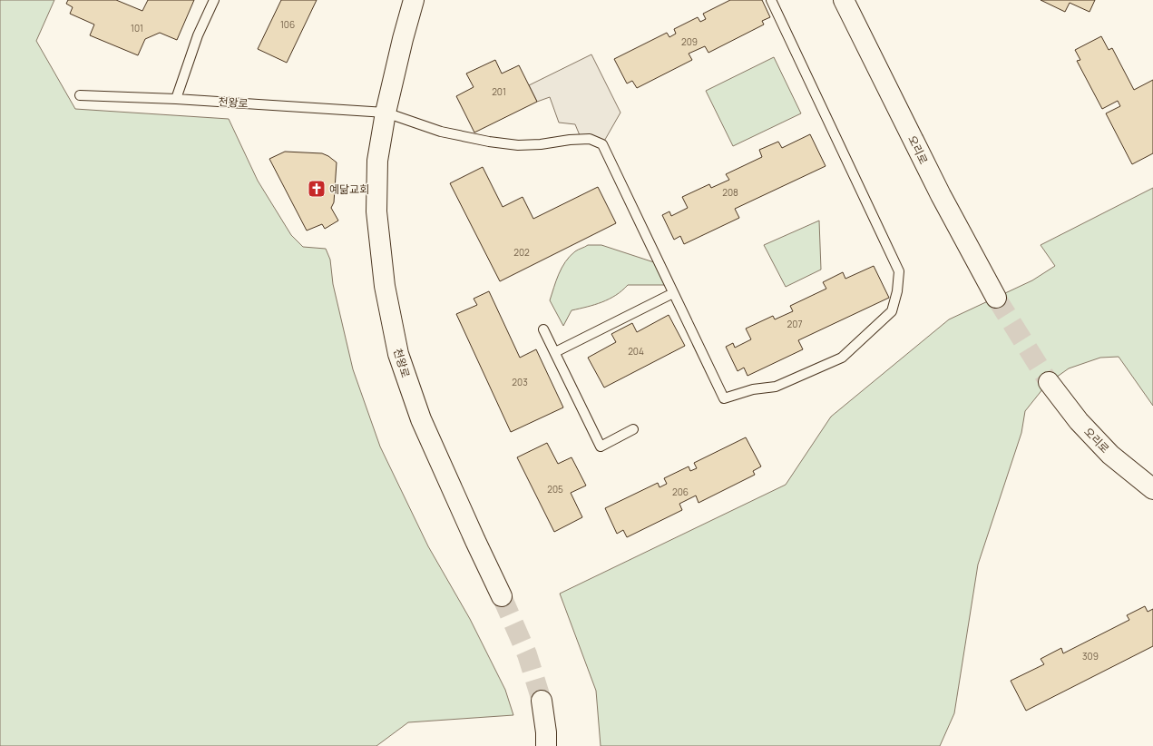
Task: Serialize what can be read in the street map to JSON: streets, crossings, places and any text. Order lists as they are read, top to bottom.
{
  "streets": {
    "street": ["천왕로", "오리로"]
  },
  "places": {
    "church": ["예닮교회"]
  },
  "house_numbers": [
    "106",
    "101",
    "209",
    "201",
    "208",
    "202",
    "207",
    "204",
    "203",
    "205",
    "206",
    "309"
  ]
}
